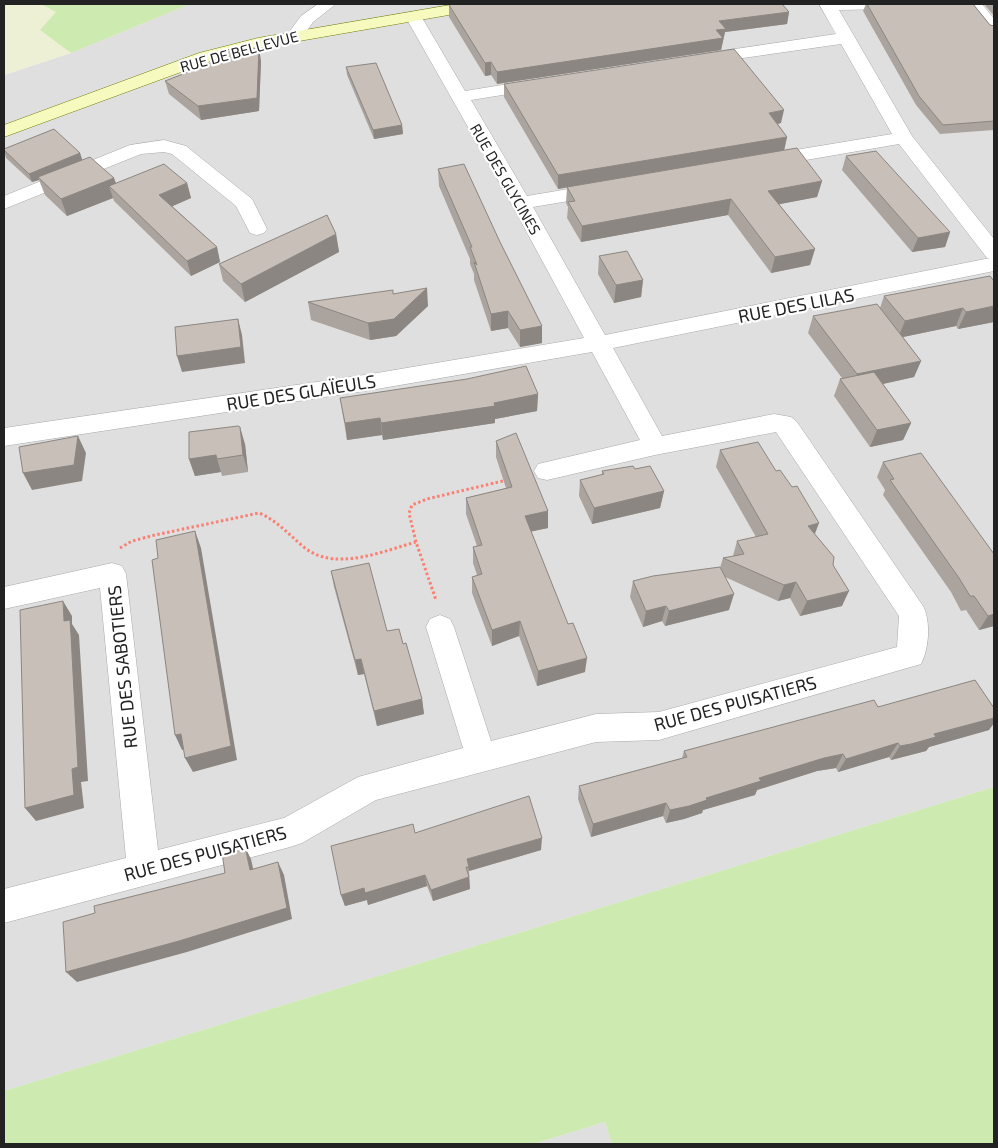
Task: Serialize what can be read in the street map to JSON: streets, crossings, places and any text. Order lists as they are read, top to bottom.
{
  "streets": {
    "street": [
      "RUE DE BELLEVUE",
      "RUE DES GLYCINES",
      "RUE DES LILAS",
      "RUE DES GLAÏEULS",
      "RUE DES SABOTIERS",
      "RUE DES PUISATIERS"
    ]
  },
  "crossings": [
    ["RUE DE BELLEVUE", "RUE DES GLYCINES"],
    ["RUE DES GLYCINES", "RUE DES LILAS"],
    ["RUE DES GLYCINES", "RUE DES GLAÏEULS"],
    ["RUE DES LILAS", "RUE DES GLAÏEULS"],
    ["RUE DES SABOTIERS", "RUE DES PUISATIERS"]
  ]
}
